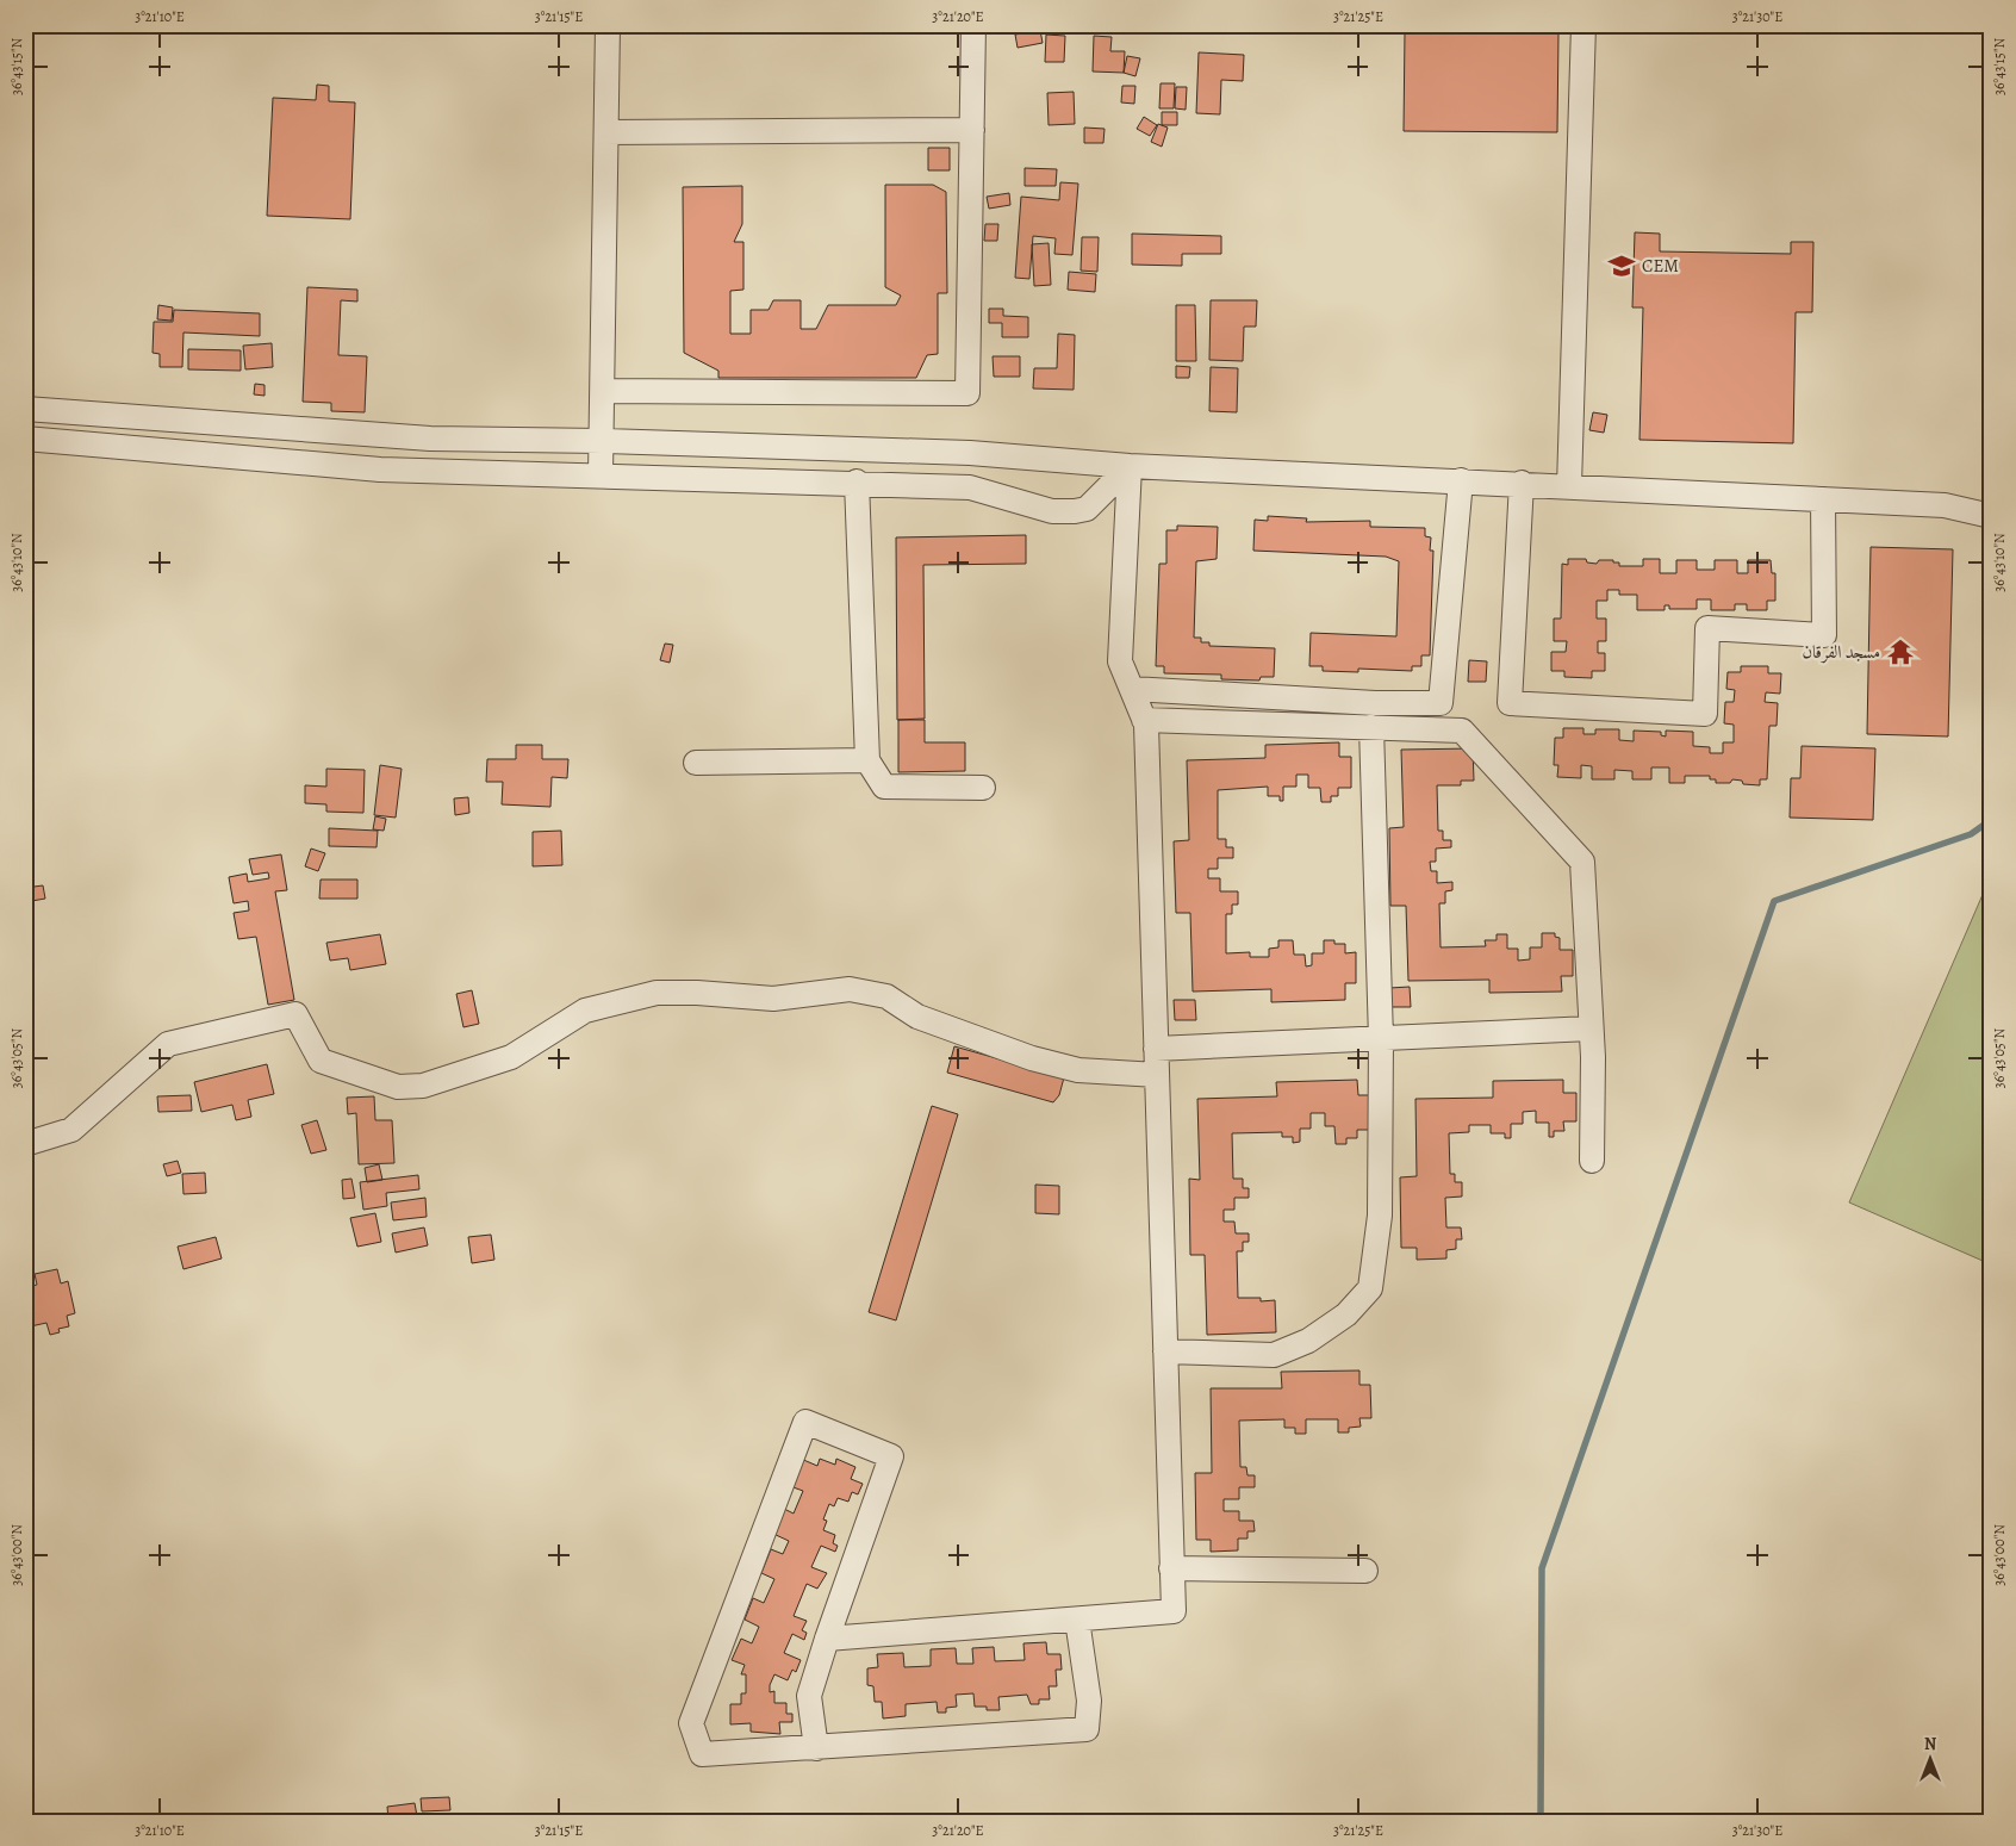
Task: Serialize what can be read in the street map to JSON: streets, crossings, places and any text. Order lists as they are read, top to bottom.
{
  "places": {
    "school or university": ["CEM"],
    "temple": ["مسجد الفرقان"]
  },
  "north": "top",
  "coordinates": [
    "3°21'10\"E",
    "3°21'15\"E",
    "3°21'20\"E",
    "3°21'25\"E",
    "3°21'30\"E",
    "36°43'15\"N",
    "36°43'10\"N",
    "36°43'05\"N",
    "36°43'00\"N"
  ]
}
